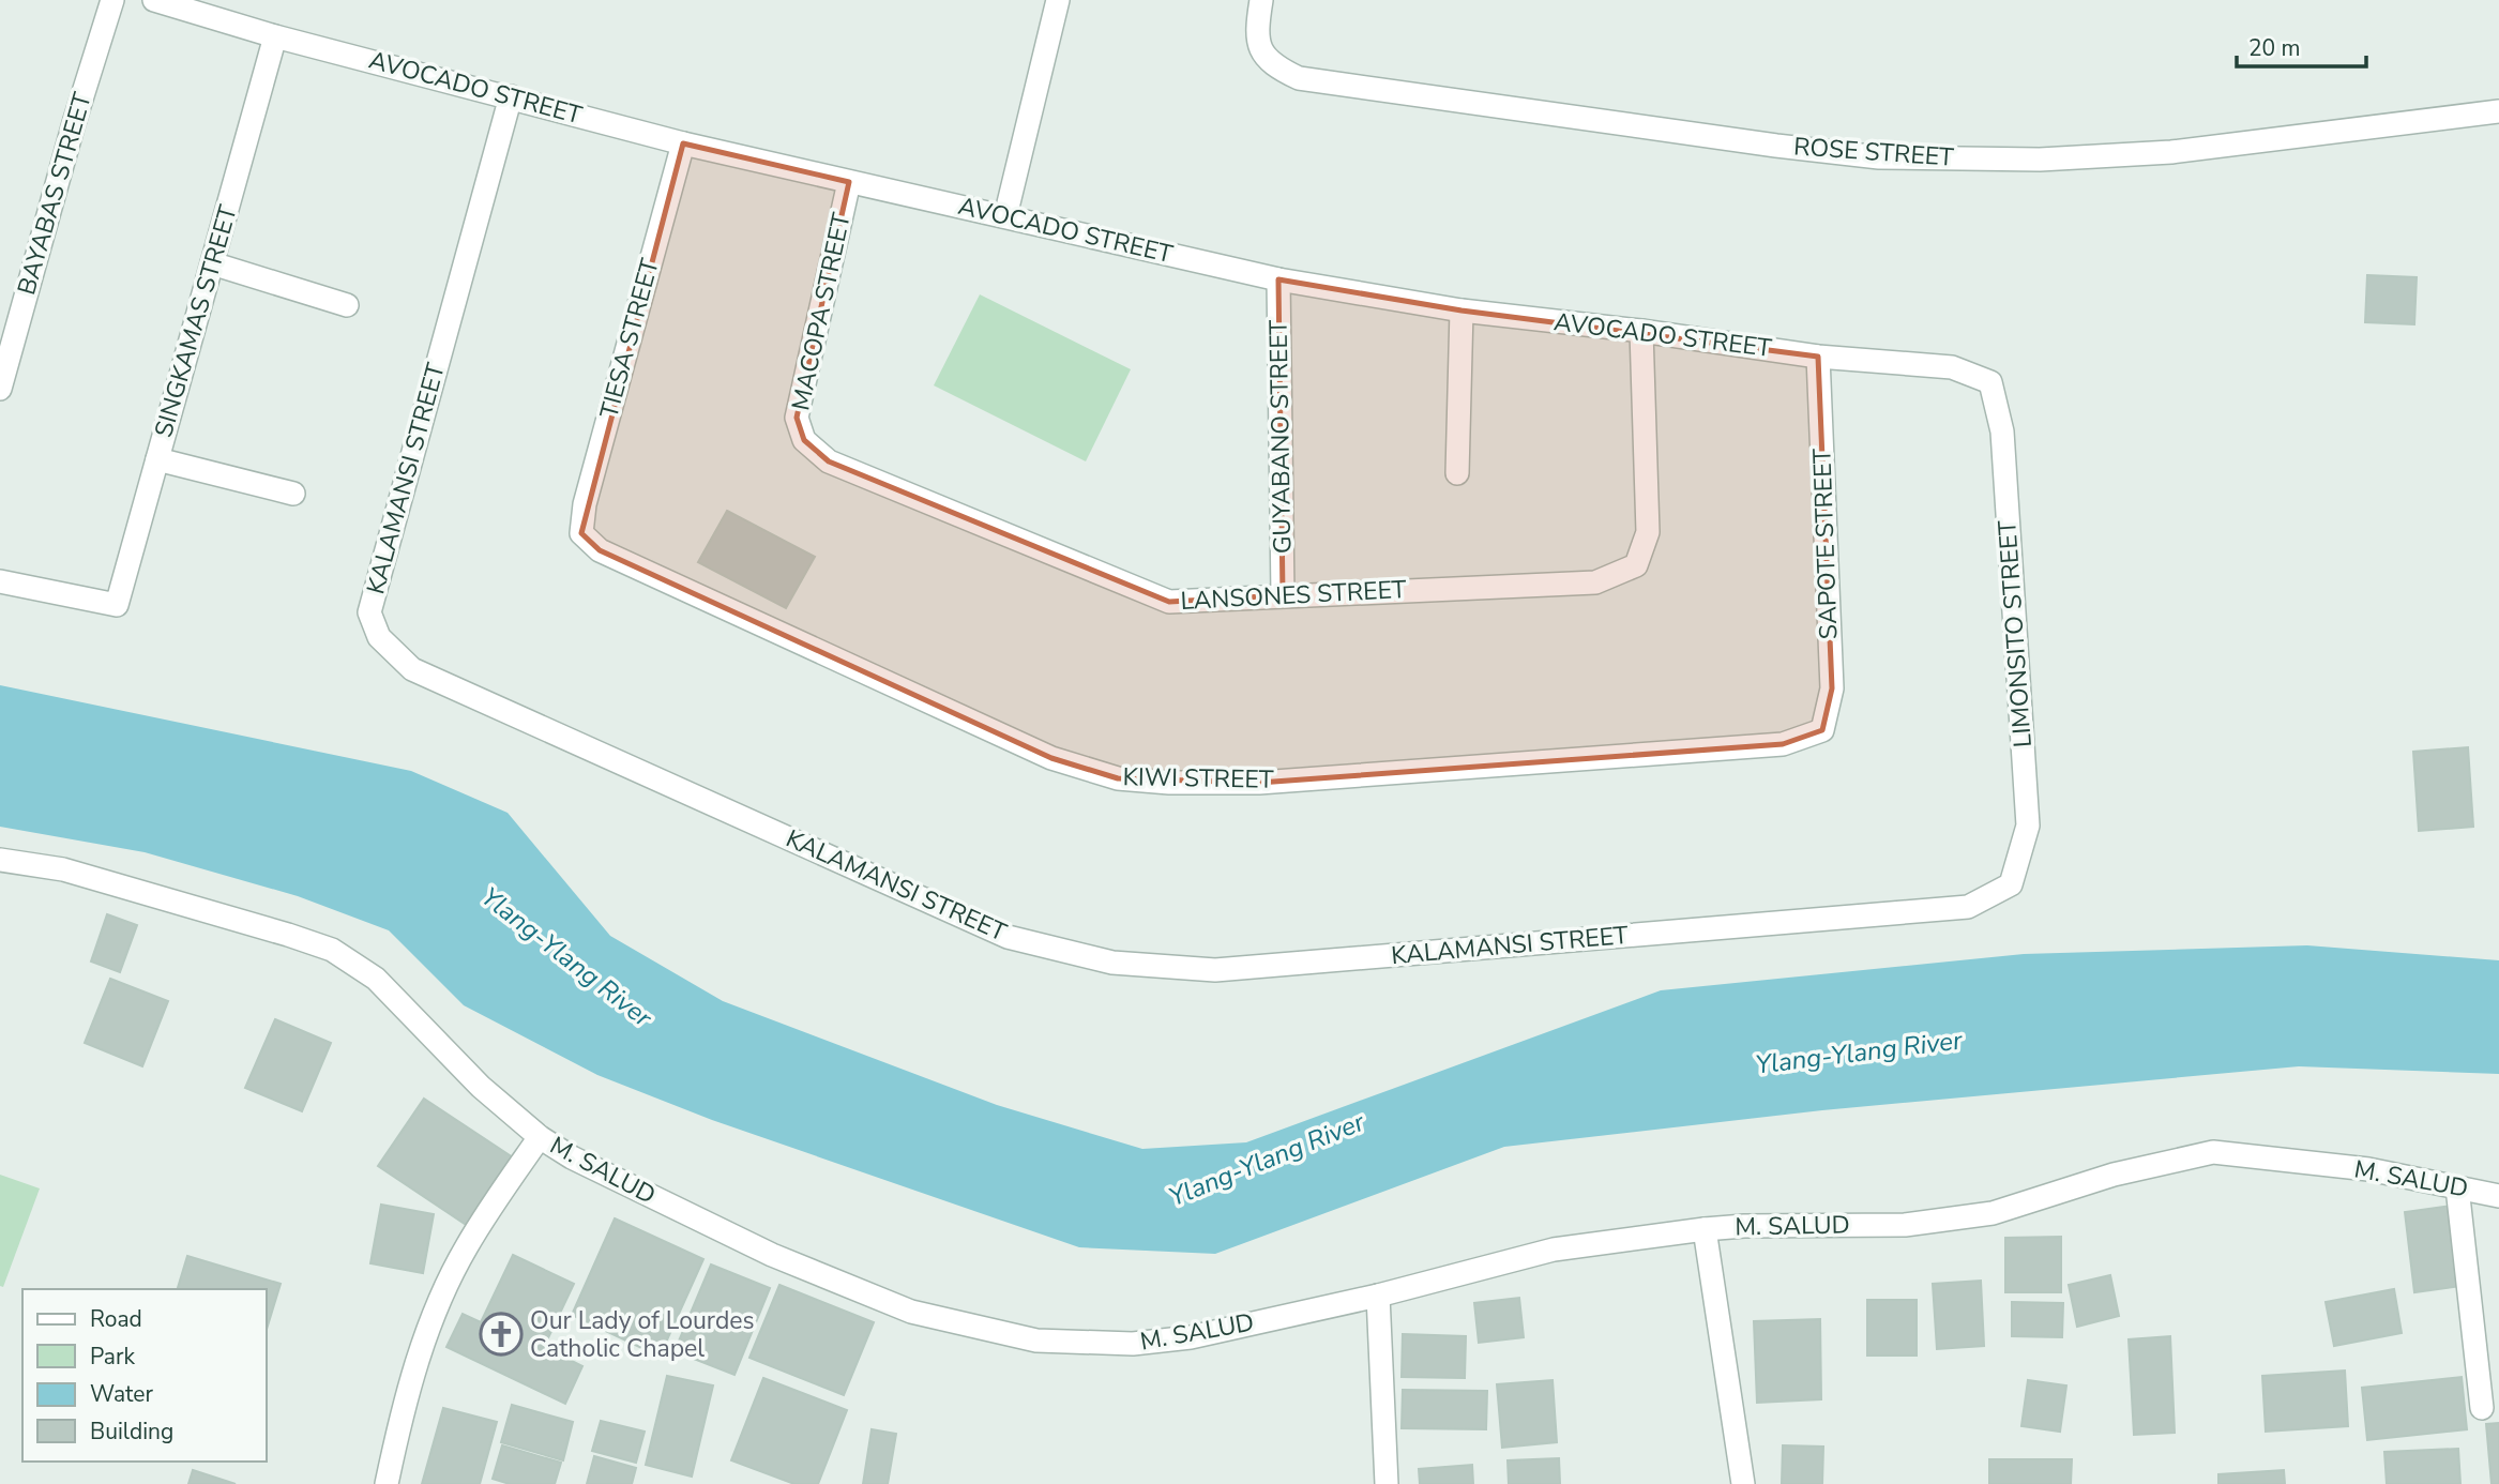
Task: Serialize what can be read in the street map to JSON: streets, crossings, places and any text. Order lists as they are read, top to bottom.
{
  "streets": {
    "street": [
      "AVOCADO STREET",
      "ROSE STREET",
      "BAYABAS STREET",
      "MACOPA STREET",
      "SINGKAMAS STREET",
      "TIESA STREET",
      "GUYABANO STREET",
      "KALAMANSI STREET",
      "SAPOTE STREET",
      "LANSONES STREET",
      "LIMONSITO STREET",
      "KIWI STREET",
      "M. SALUD"
    ]
  },
  "crossings": [
    ["AVOCADO STREET", "MACOPA STREET"],
    ["AVOCADO STREET", "SINGKAMAS STREET"],
    ["AVOCADO STREET", "TIESA STREET"],
    ["AVOCADO STREET", "GUYABANO STREET"],
    ["AVOCADO STREET", "KALAMANSI STREET"],
    ["AVOCADO STREET", "SAPOTE STREET"],
    ["AVOCADO STREET", "LANSONES STREET"],
    ["AVOCADO STREET", "LIMONSITO STREET"],
    ["MACOPA STREET", "LANSONES STREET"],
    ["TIESA STREET", "KIWI STREET"],
    ["GUYABANO STREET", "LANSONES STREET"],
    ["KALAMANSI STREET", "LIMONSITO STREET"],
    ["SAPOTE STREET", "KIWI STREET"]
  ],
  "water": ["Ylang-Ylang River"],
  "places": {
    "church": ["Our Lady of Lourdes Catholic Chapel"]
  },
  "legend": [
    "Road",
    "Park",
    "Water",
    "Building"
  ],
  "scale_bar": "20 m"
}
